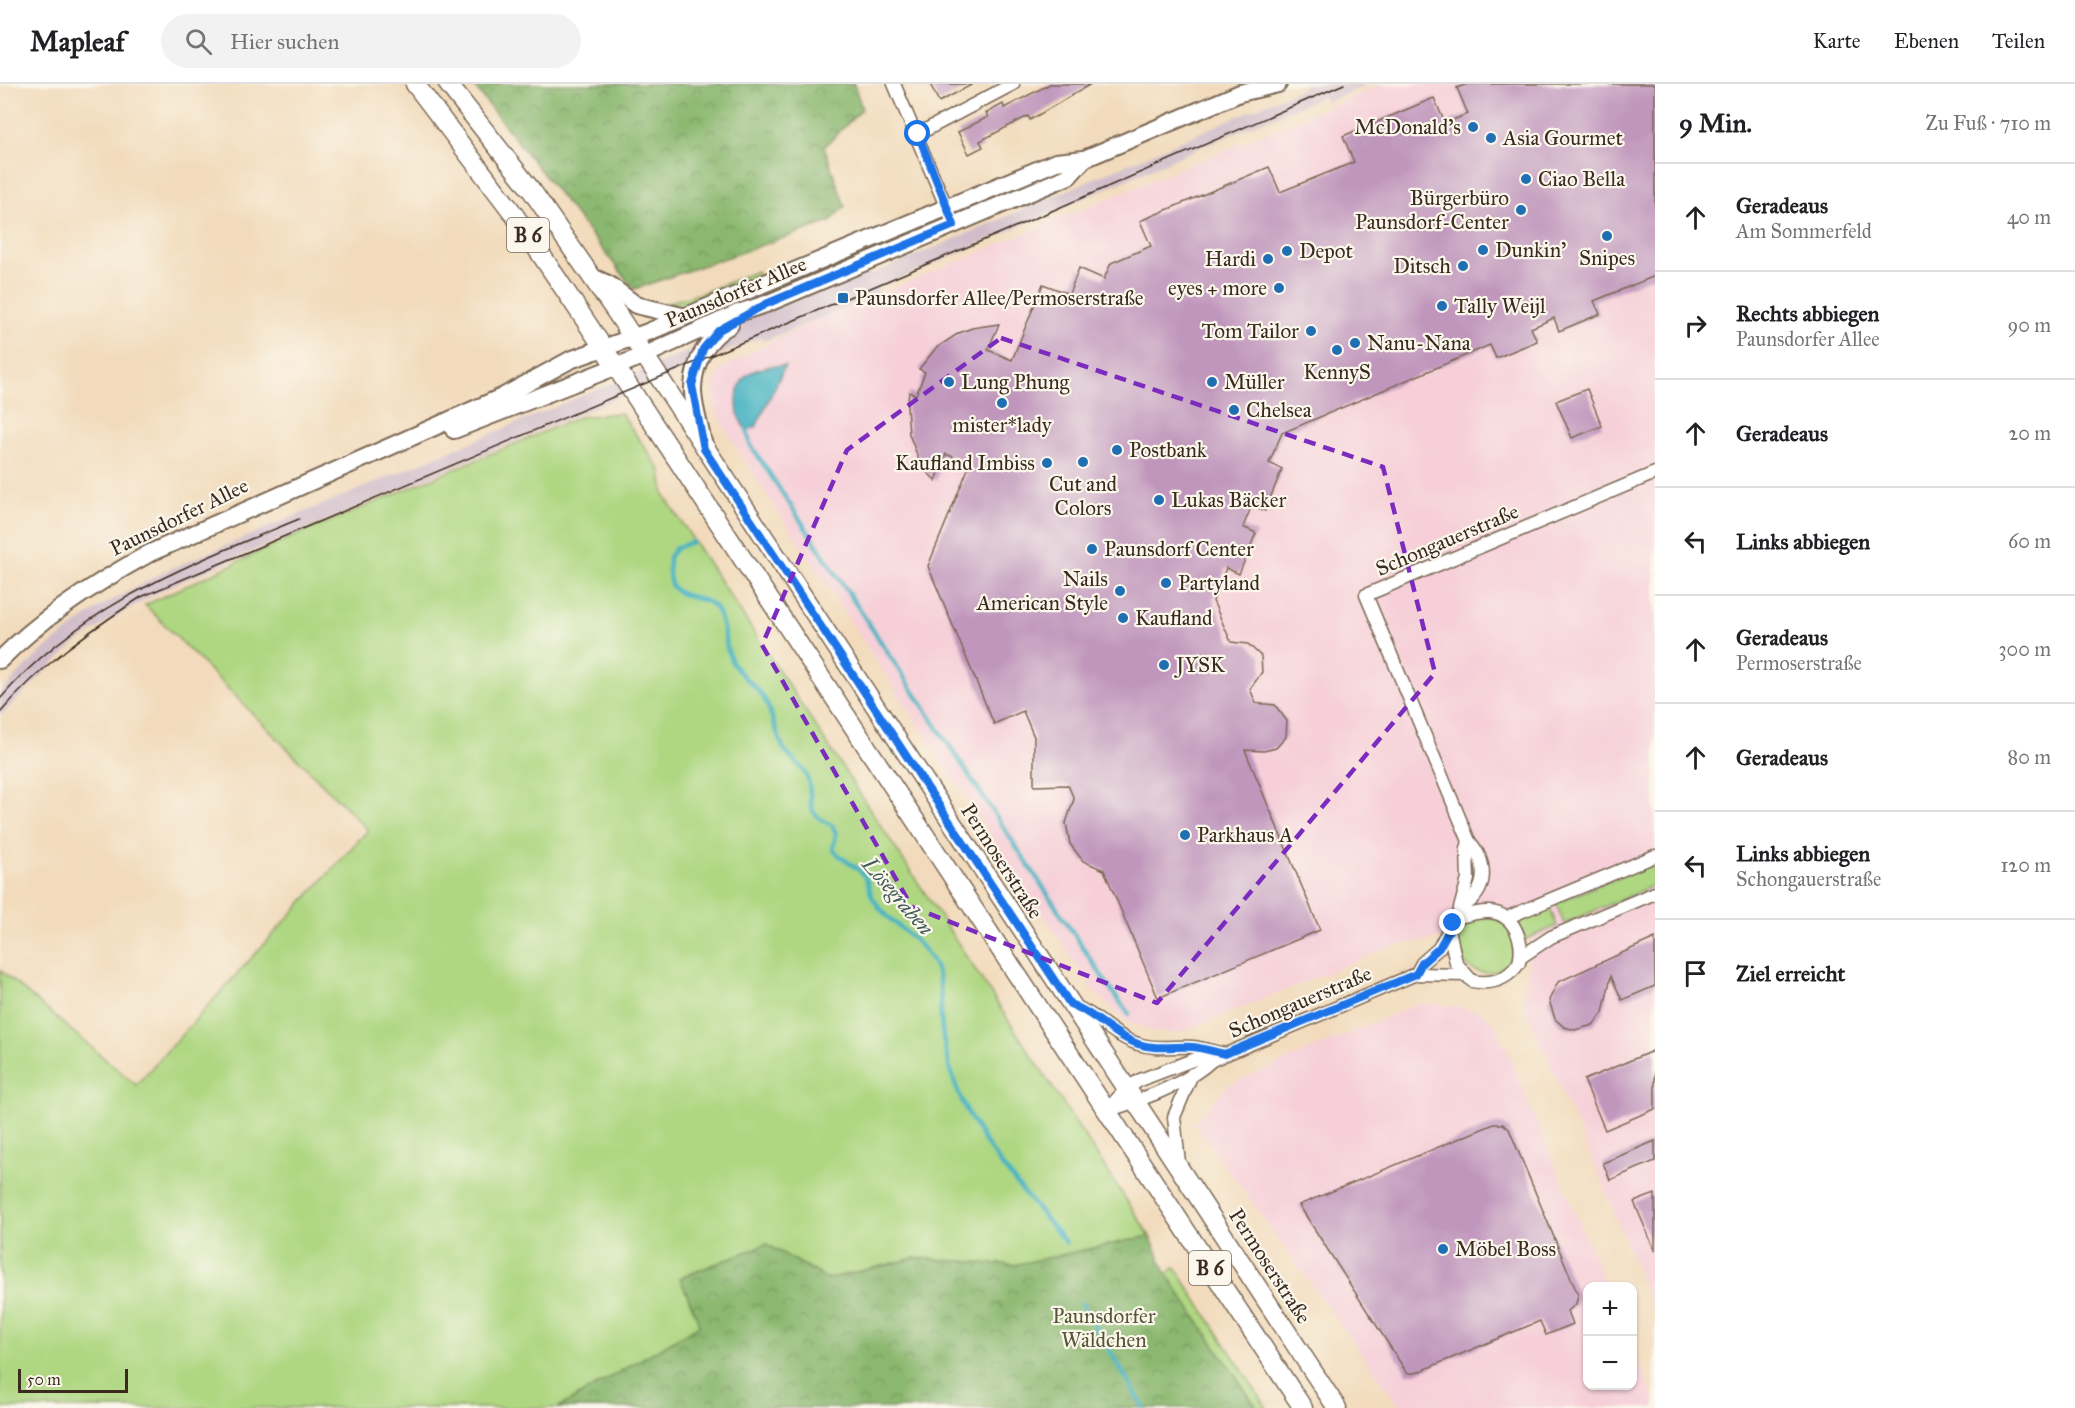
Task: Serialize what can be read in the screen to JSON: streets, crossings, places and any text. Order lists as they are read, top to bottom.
{
  "streets": {
    "main road": ["B 6", "Paunsdorfer Allee", "Permoserstraße"],
    "street": ["Schongauerstraße"]
  },
  "crossings": [
    ["B 6", "Paunsdorfer Allee"],
    ["B 6", "Schongauerstraße"],
    ["B 6", "Permoserstraße"],
    ["Paunsdorfer Allee", "Permoserstraße"],
    ["Schongauerstraße", "Permoserstraße"]
  ],
  "water": ["Lösegraben"],
  "parks": ["Paunsdorfer Wäldchen"],
  "places": {
    "other": [
      "McDonald's",
      "Asia Gourmet",
      "Ciao Bella",
      "Bürgerbüro Paunsdorf-Center",
      "Snipes",
      "Dunkin'",
      "Depot",
      "Hardi",
      "Ditsch",
      "eyes + more",
      "Tally Weijl",
      "Tom Tailor",
      "Nanu-Nana",
      "KennyS",
      "Lung Phung",
      "Müller",
      "mister*lady",
      "Chelsea",
      "Postbank",
      "Cut and Colors",
      "Kaufland Imbiss",
      "Lukas Bäcker",
      "Paunsdorf Center",
      "Partyland",
      "Nails American Style",
      "Kaufland",
      "JYSK",
      "Parkhaus A",
      "Möbel Boss"
    ],
    "transit": ["Paunsdorfer Allee/Permoserstraße"]
  },
  "scale_bar": "50 m",
  "page": {
    "header": "Mapleaf",
    "search": "Hier suchen",
    "nav": ["Karte", "Ebenen", "Teilen"],
    "heading": ["9 Min.", "Zu Fuß · 710 m"],
    "list": [
      ["Geradeaus", "Am Sommerfeld", "40 m"],
      ["Rechts abbiegen", "Paunsdorfer Allee", "90 m"],
      ["Geradeaus", "20 m"],
      ["Links abbiegen", "60 m"],
      ["Geradeaus", "Permoserstraße", "300 m"],
      ["Geradeaus", "80 m"],
      ["Links abbiegen", "Schongauerstraße", "120 m"],
      "Ziel erreicht"
    ],
    "map_buttons": ["+", "−"],
    "scale": "50 m"
  }
}
